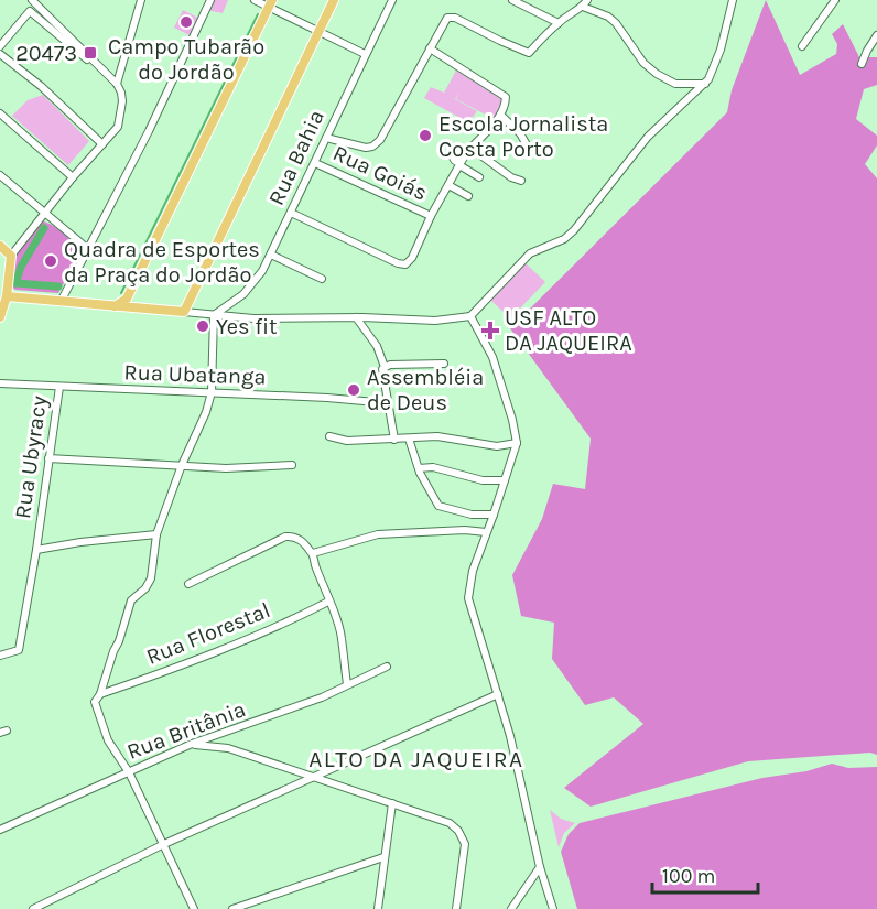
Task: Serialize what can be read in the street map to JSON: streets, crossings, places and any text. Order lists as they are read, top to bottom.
{
  "streets": {
    "street": [
      "Rua Bahia",
      "Rua Goiás",
      "Rua Ubatanga",
      "Rua Ubyracy",
      "Rua Florestal",
      "Rua Britânia"
    ]
  },
  "crossings": [
    ["Rua Bahia", "Rua Goiás"],
    ["Rua Ubatanga", "Rua Ubyracy"]
  ],
  "districts": ["ALTO DA JAQUEIRA"],
  "places": {
    "other": [
      "Campo Tubarão do Jordão",
      "Escola Jornalista Costa Porto",
      "Quadra de Esportes da Praça do Jordão",
      "Yes fit",
      "Assembléia de Deus"
    ],
    "transit": ["20473"],
    "health": ["USF ALTO DA JAQUEIRA"]
  },
  "scale_bar": "100 m"
}
